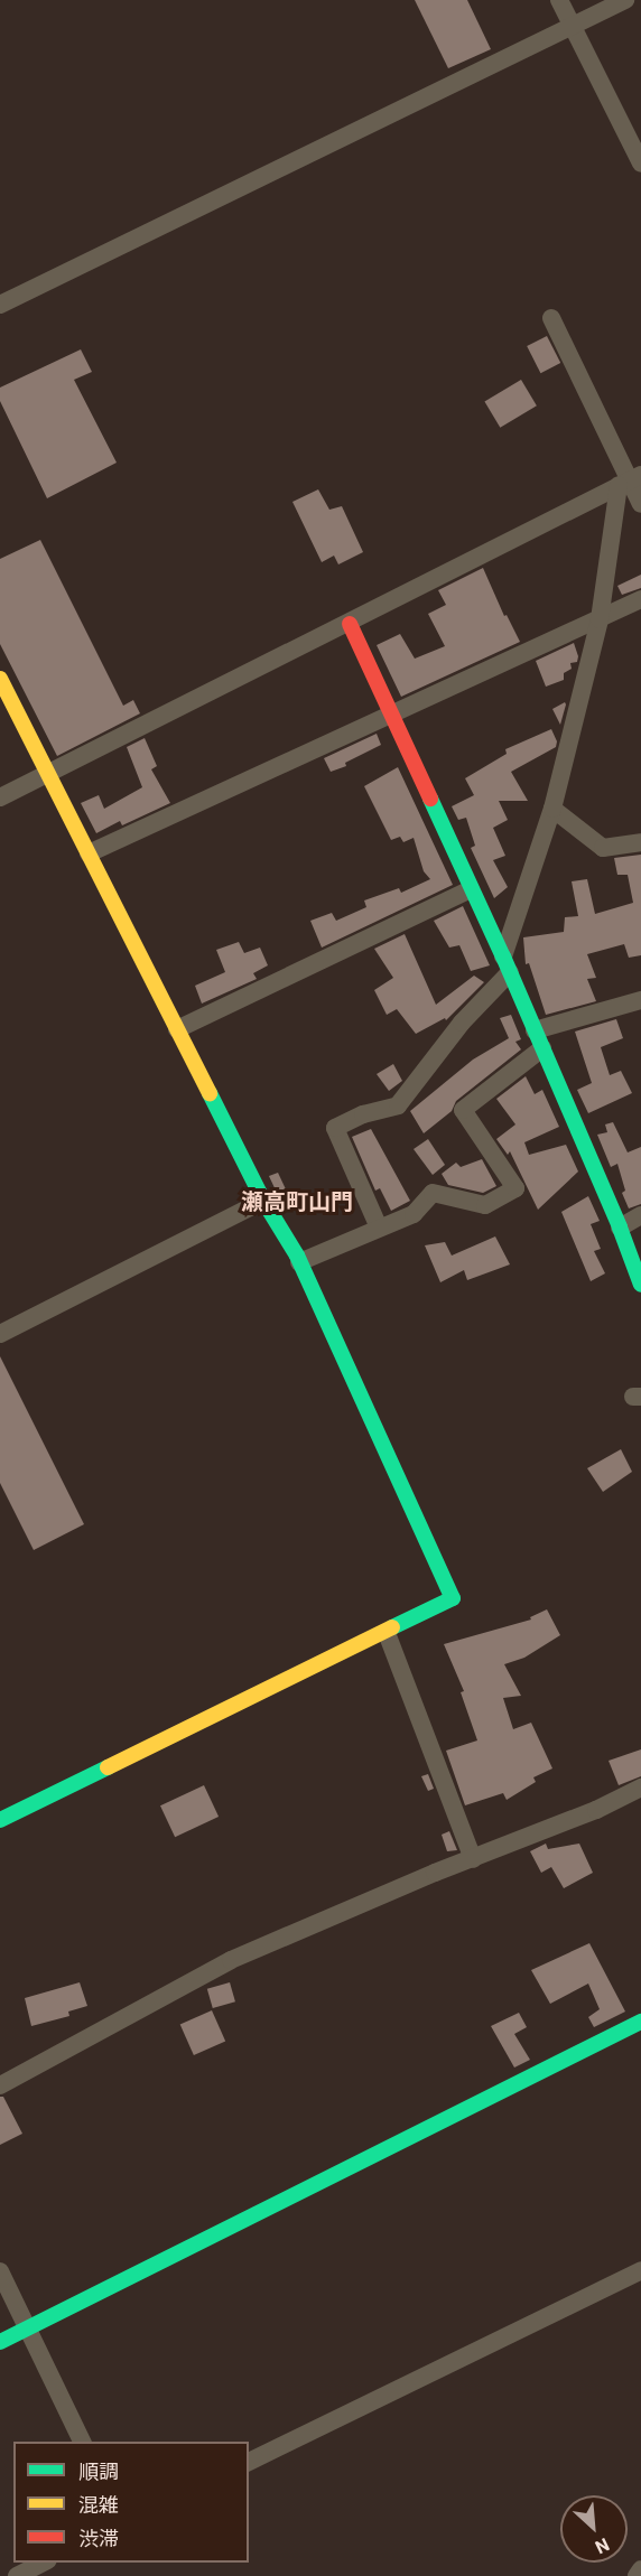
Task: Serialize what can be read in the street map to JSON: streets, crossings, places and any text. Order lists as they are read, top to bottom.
{
  "districts": ["瀬高町山門"],
  "legend": ["順調", "混雑", "渋滞"],
  "north": "bottom right"
}
